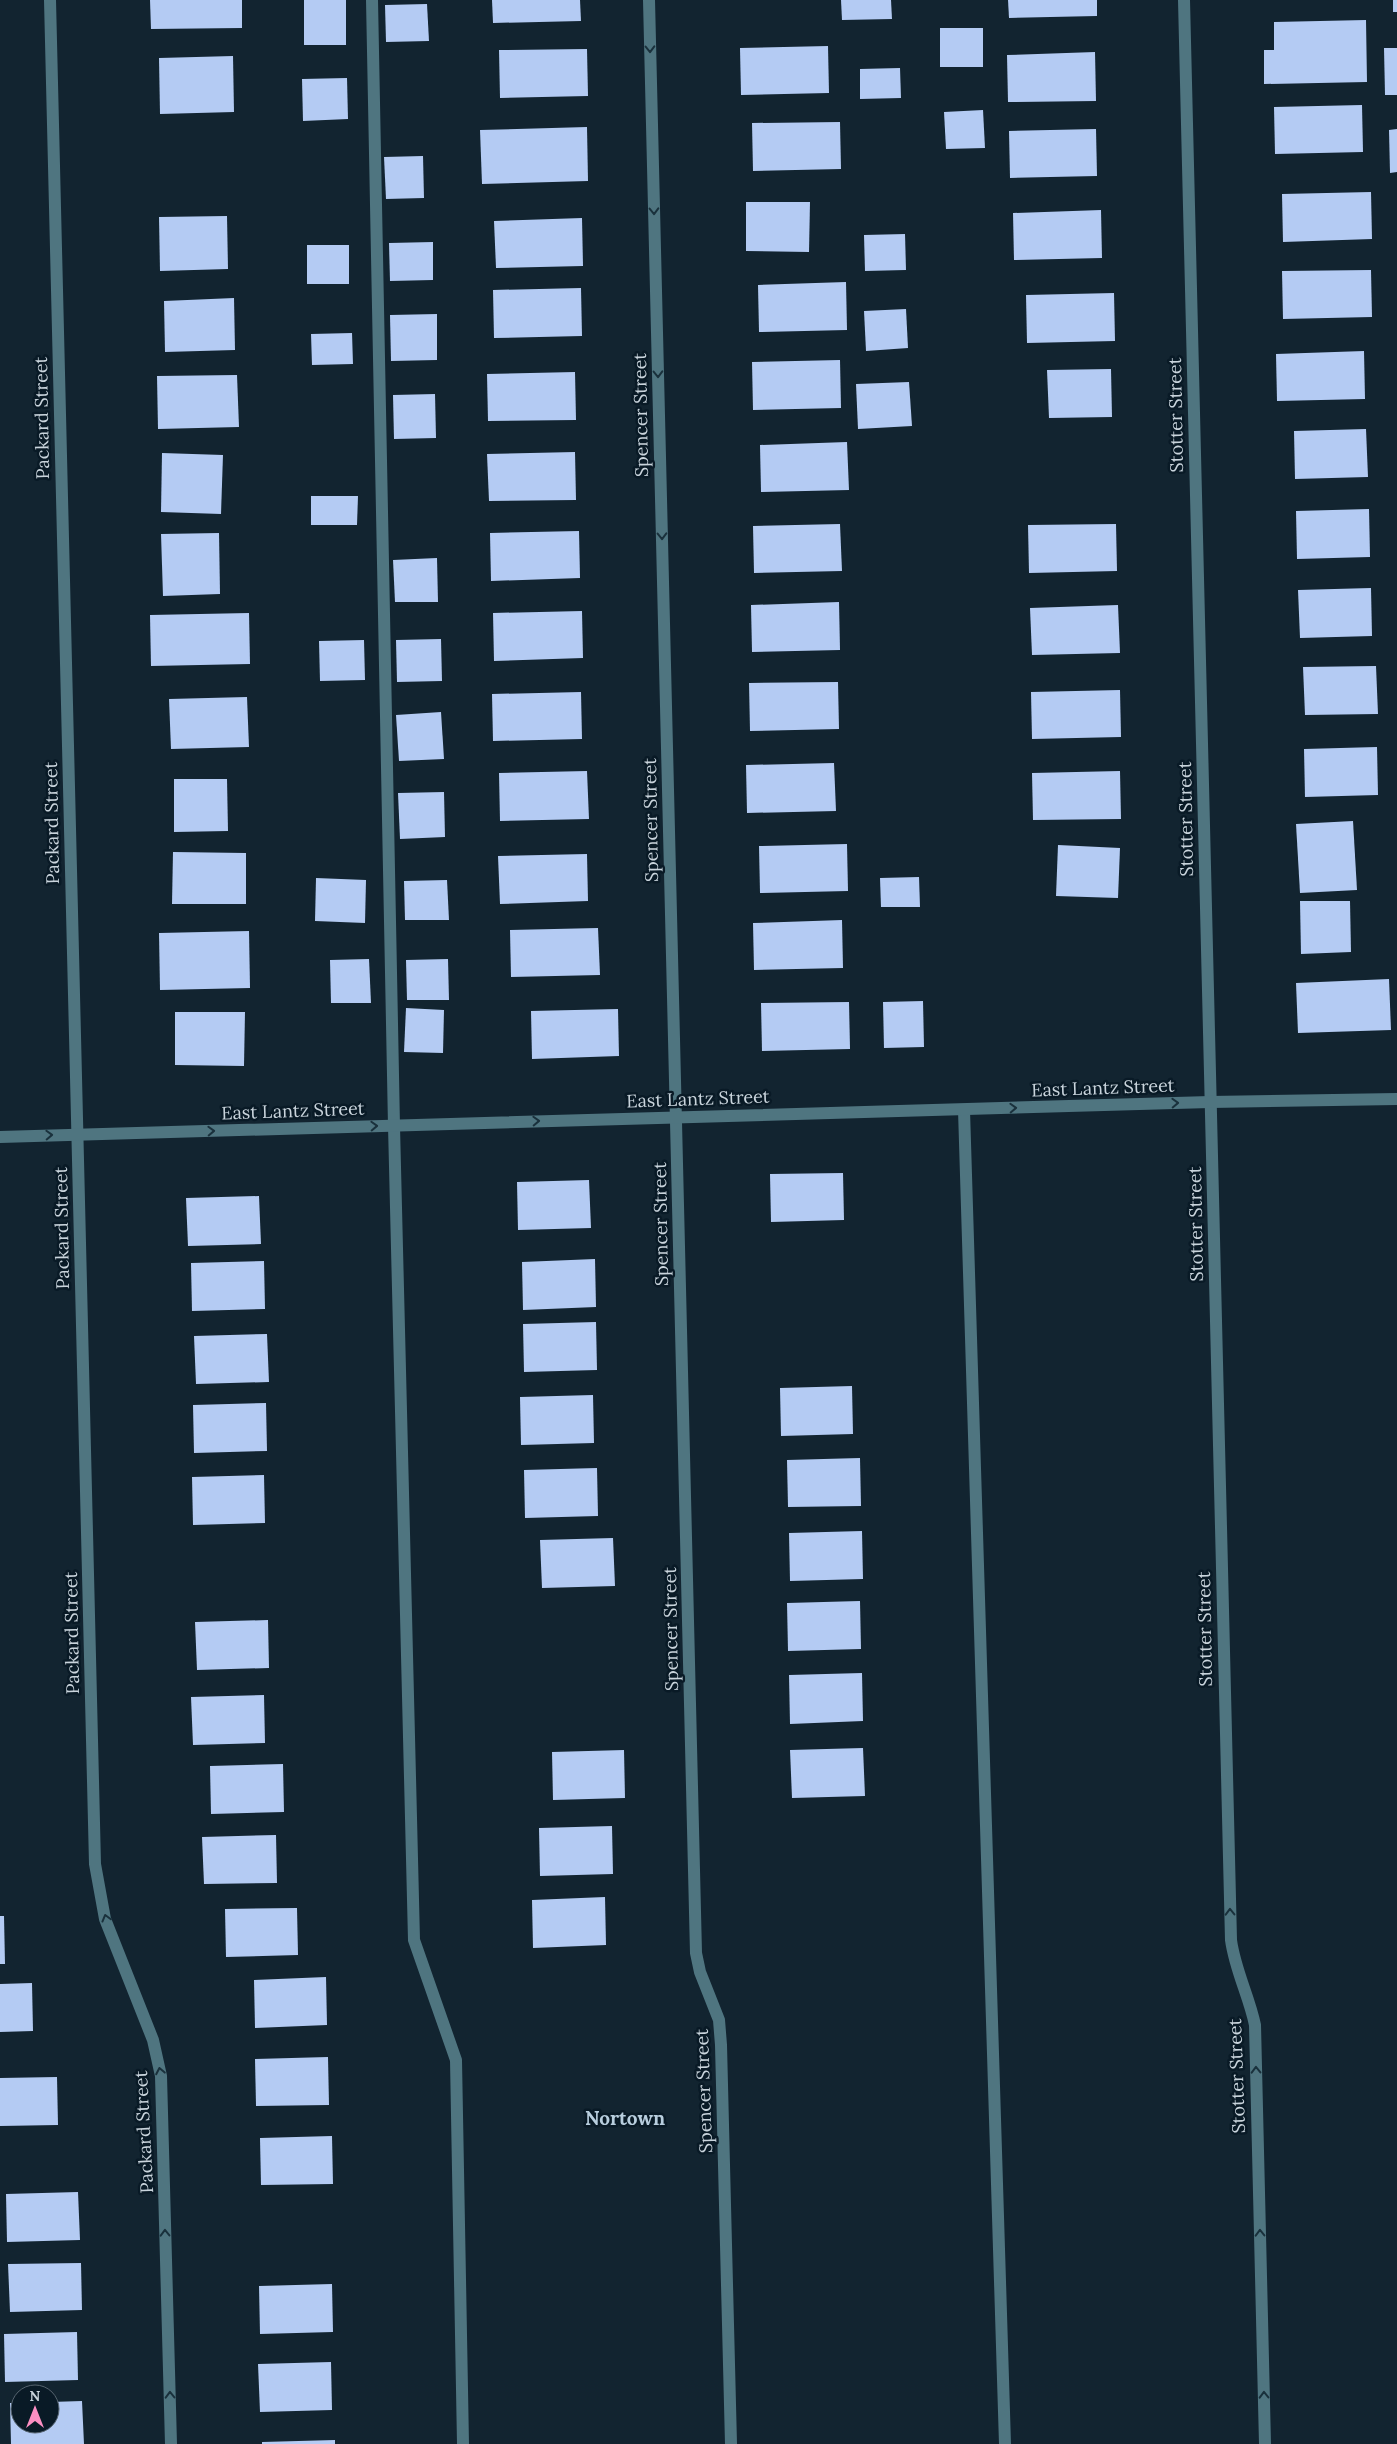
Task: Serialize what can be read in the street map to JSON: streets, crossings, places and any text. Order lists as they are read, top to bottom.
{
  "streets": {
    "street": [
      "Spencer Street",
      "Stotter Street",
      "Packard Street",
      "East Lantz Street"
    ]
  },
  "crossings": [
    ["Spencer Street", "East Lantz Street"],
    ["Stotter Street", "East Lantz Street"],
    ["Packard Street", "East Lantz Street"]
  ],
  "one_way": [
    "Spencer Street",
    "Stotter Street",
    "Packard Street",
    "East Lantz Street"
  ],
  "districts": ["Nortown"],
  "north": "top"
}
